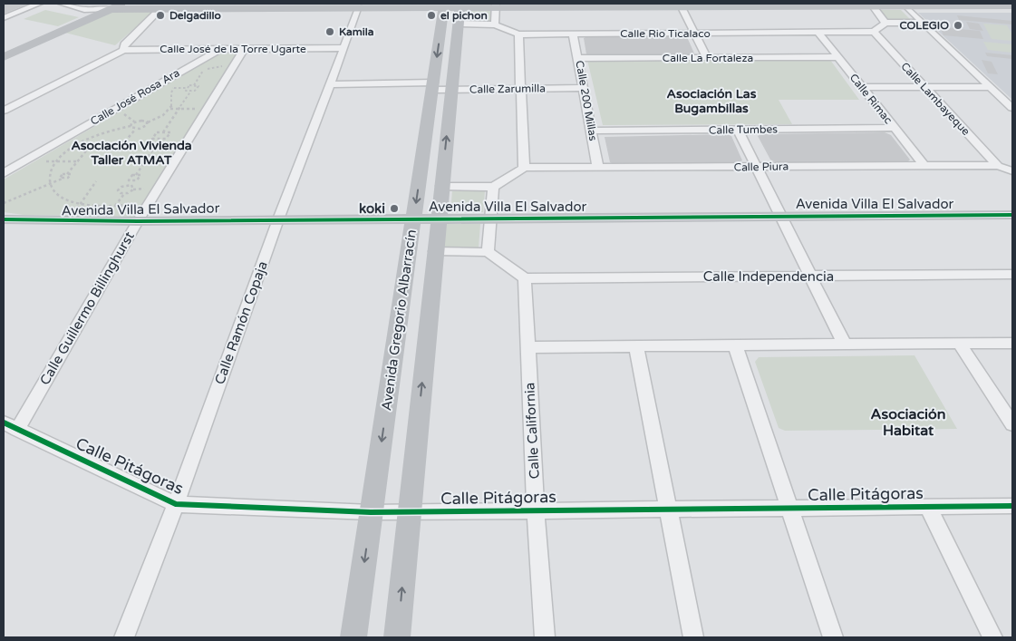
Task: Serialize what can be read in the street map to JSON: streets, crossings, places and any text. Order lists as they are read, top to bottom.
{
  "streets": {
    "street": [
      "Calle Rio Ticalaco",
      "Calle José de la Torre Ugarte",
      "Calle La Fortaleza",
      "Calle Zarumilla",
      "Calle José Rosa Ara",
      "Calle Rimac",
      "Calle Lambayeque",
      "Calle 200 Millas",
      "Calle Tumbes",
      "Calle Piura",
      "Avenida Villa El Salvador",
      "Calle Independencia",
      "Calle Guillermo Billinghurst",
      "Avenida Gregorio Albarracín",
      "Calle Ramón Copaja",
      "Calle California",
      "Calle Pitágoras"
    ]
  },
  "crossings": [
    ["Calle Rio Ticalaco", "Calle Rimac"],
    ["Calle Rio Ticalaco", "Calle Lambayeque"],
    ["Calle Rio Ticalaco", "Calle 200 Millas"],
    ["Calle Rio Ticalaco", "Avenida Gregorio Albarracín"],
    ["Calle José de la Torre Ugarte", "Calle José Rosa Ara"],
    ["Calle José de la Torre Ugarte", "Calle Guillermo Billinghurst"],
    ["Calle José de la Torre Ugarte", "Calle Ramón Copaja"],
    ["Calle La Fortaleza", "Calle Rimac"],
    ["Calle La Fortaleza", "Calle 200 Millas"],
    ["Calle Zarumilla", "Calle 200 Millas"],
    ["Calle Zarumilla", "Avenida Gregorio Albarracín"],
    ["Calle Zarumilla", "Calle Ramón Copaja"],
    ["Calle Rimac", "Calle Tumbes"],
    ["Calle Rimac", "Calle Piura"],
    ["Calle Lambayeque", "Calle Piura"],
    ["Calle 200 Millas", "Calle Tumbes"],
    ["Calle 200 Millas", "Calle Piura"],
    ["Avenida Villa El Salvador", "Calle Guillermo Billinghurst"],
    ["Avenida Villa El Salvador", "Avenida Gregorio Albarracín"],
    ["Avenida Villa El Salvador", "Calle Ramón Copaja"],
    ["Calle Independencia", "Calle California"],
    ["Calle Guillermo Billinghurst", "Calle Pitágoras"],
    ["Avenida Gregorio Albarracín", "Calle Pitágoras"],
    ["Calle Ramón Copaja", "Calle Pitágoras"],
    ["Calle California", "Calle Pitágoras"]
  ],
  "districts": ["Asociación Las Bugambillas", "Asociación Vivienda Taller ATMAT", "Asociación Habitat"],
  "places": [
    "Delgadillo",
    "el pichon",
    "COLEGIO",
    "Kamila",
    "koki"
  ]
}
